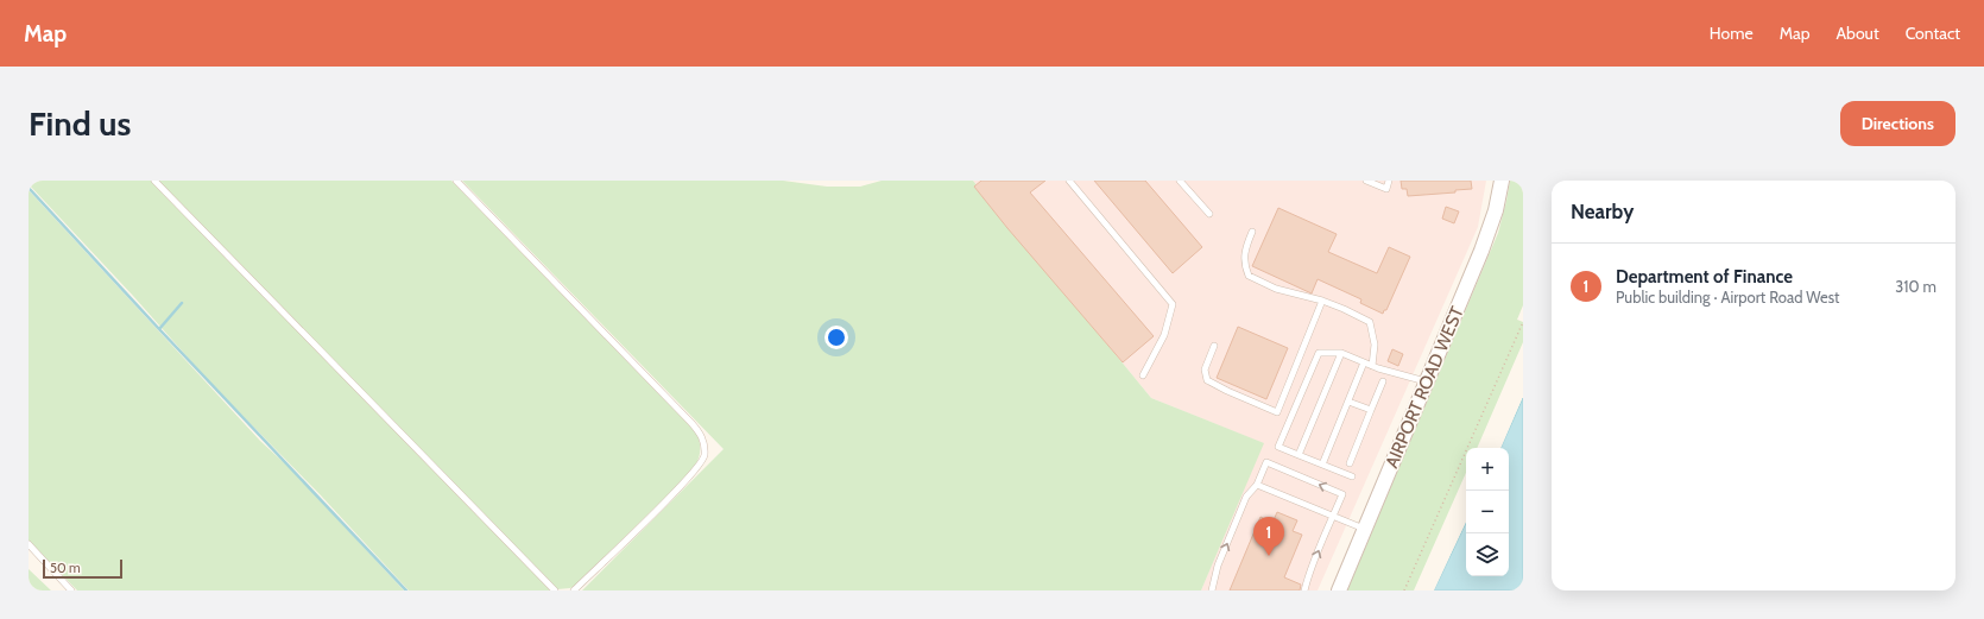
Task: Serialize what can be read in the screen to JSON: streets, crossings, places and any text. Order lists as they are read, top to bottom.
{
  "streets": {
    "street": ["AIRPORT ROAD WEST"]
  },
  "scale_bar": "50 m",
  "page": {
    "header": "Map",
    "nav": [
      "Home",
      "Map",
      "About",
      "Contact"
    ],
    "buttons": "Directions",
    "title": "Find us",
    "heading": "Nearby",
    "list": [
      {
        "mark": "1",
        "name": "Department of Finance",
        "note": "Public building · Airport Road West",
        "value": "310 m"
      }
    ],
    "map_buttons": ["+", "−"],
    "pins": "1",
    "scale": "50 m"
  }
}
